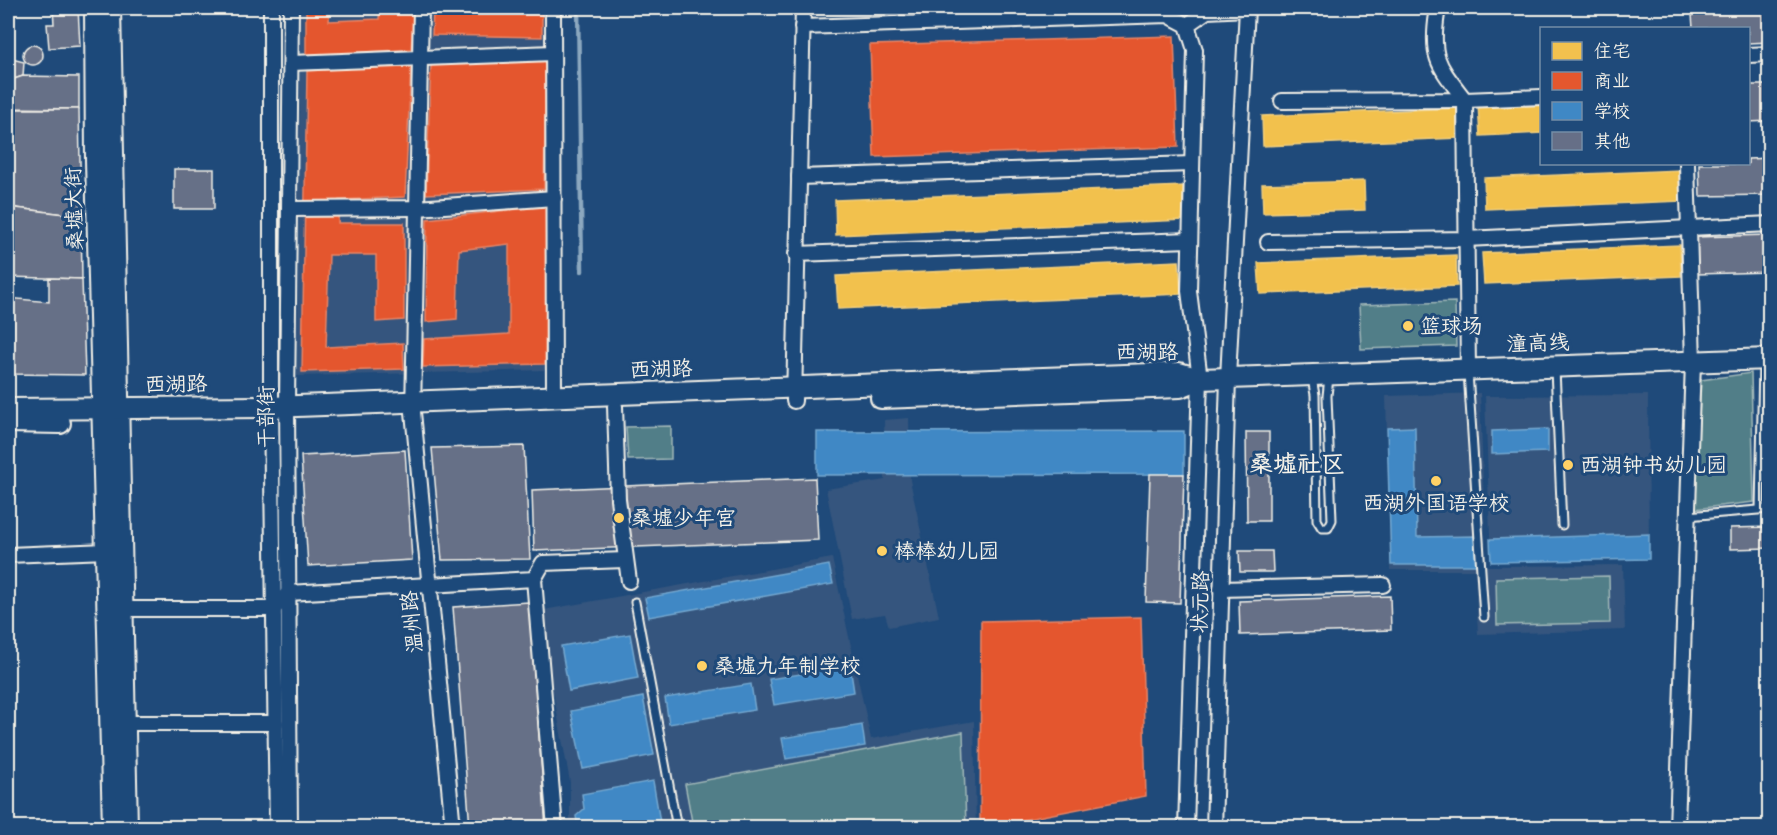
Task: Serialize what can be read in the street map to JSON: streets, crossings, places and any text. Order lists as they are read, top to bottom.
{
  "streets": {
    "main road": ["桑墟大街", "潼高线", "西湖路"],
    "street": ["干部街", "状元路", "温州路"]
  },
  "crossings": [
    ["桑墟大街", "西湖路"],
    ["潼高线", "西湖路"],
    ["潼高线", "状元路"],
    ["西湖路", "干部街"],
    ["西湖路", "状元路"],
    ["西湖路", "温州路"]
  ],
  "districts": ["桑墟社区"],
  "places": [
    "篮球场",
    "西湖钟书幼儿园",
    "西湖外国语学校",
    "桑墟少年宫",
    "棒棒幼儿园",
    "桑墟九年制学校"
  ],
  "legend": [
    "住宅",
    "商业",
    "学校",
    "其他"
  ]
}
